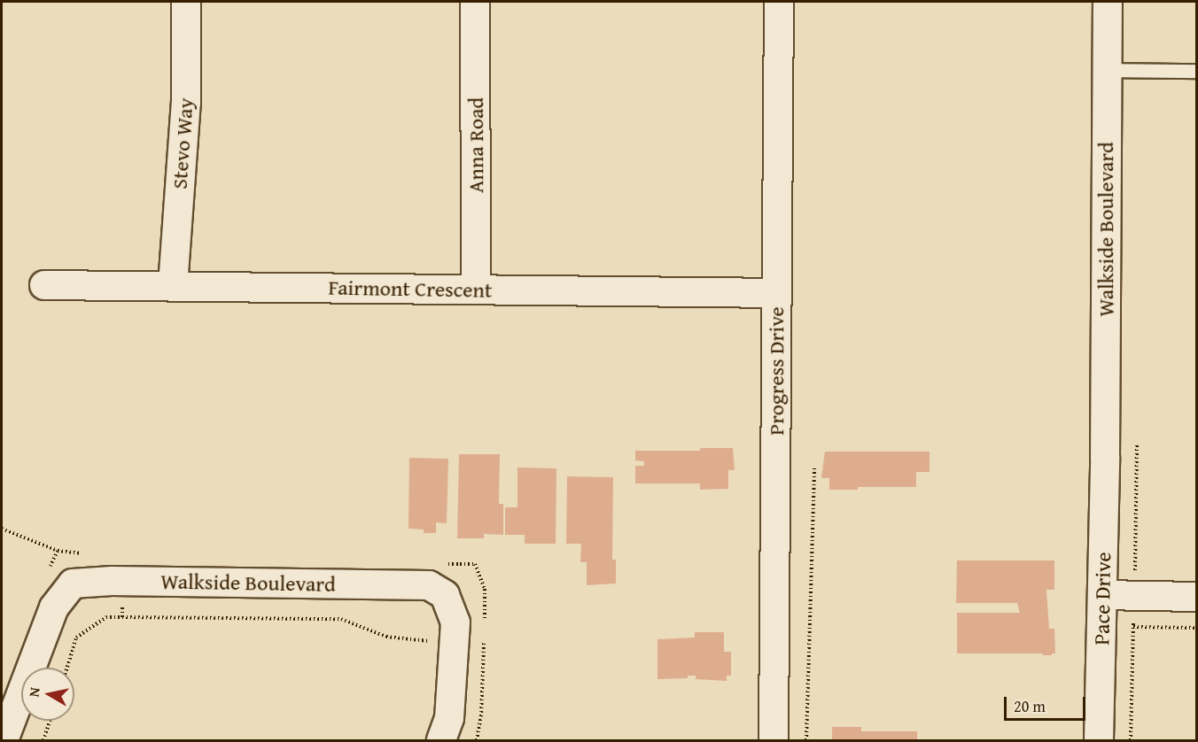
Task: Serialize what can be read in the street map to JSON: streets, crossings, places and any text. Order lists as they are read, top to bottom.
{
  "streets": {
    "street": [
      "Stevo Way",
      "Anna Road",
      "Walkside Boulevard",
      "Fairmont Crescent",
      "Progress Drive",
      "Pace Drive"
    ]
  },
  "crossings": [
    ["Stevo Way", "Fairmont Crescent"],
    ["Anna Road", "Fairmont Crescent"],
    ["Walkside Boulevard", "Pace Drive"],
    ["Fairmont Crescent", "Progress Drive"]
  ],
  "scale_bar": "20 m",
  "north": "left"
}
